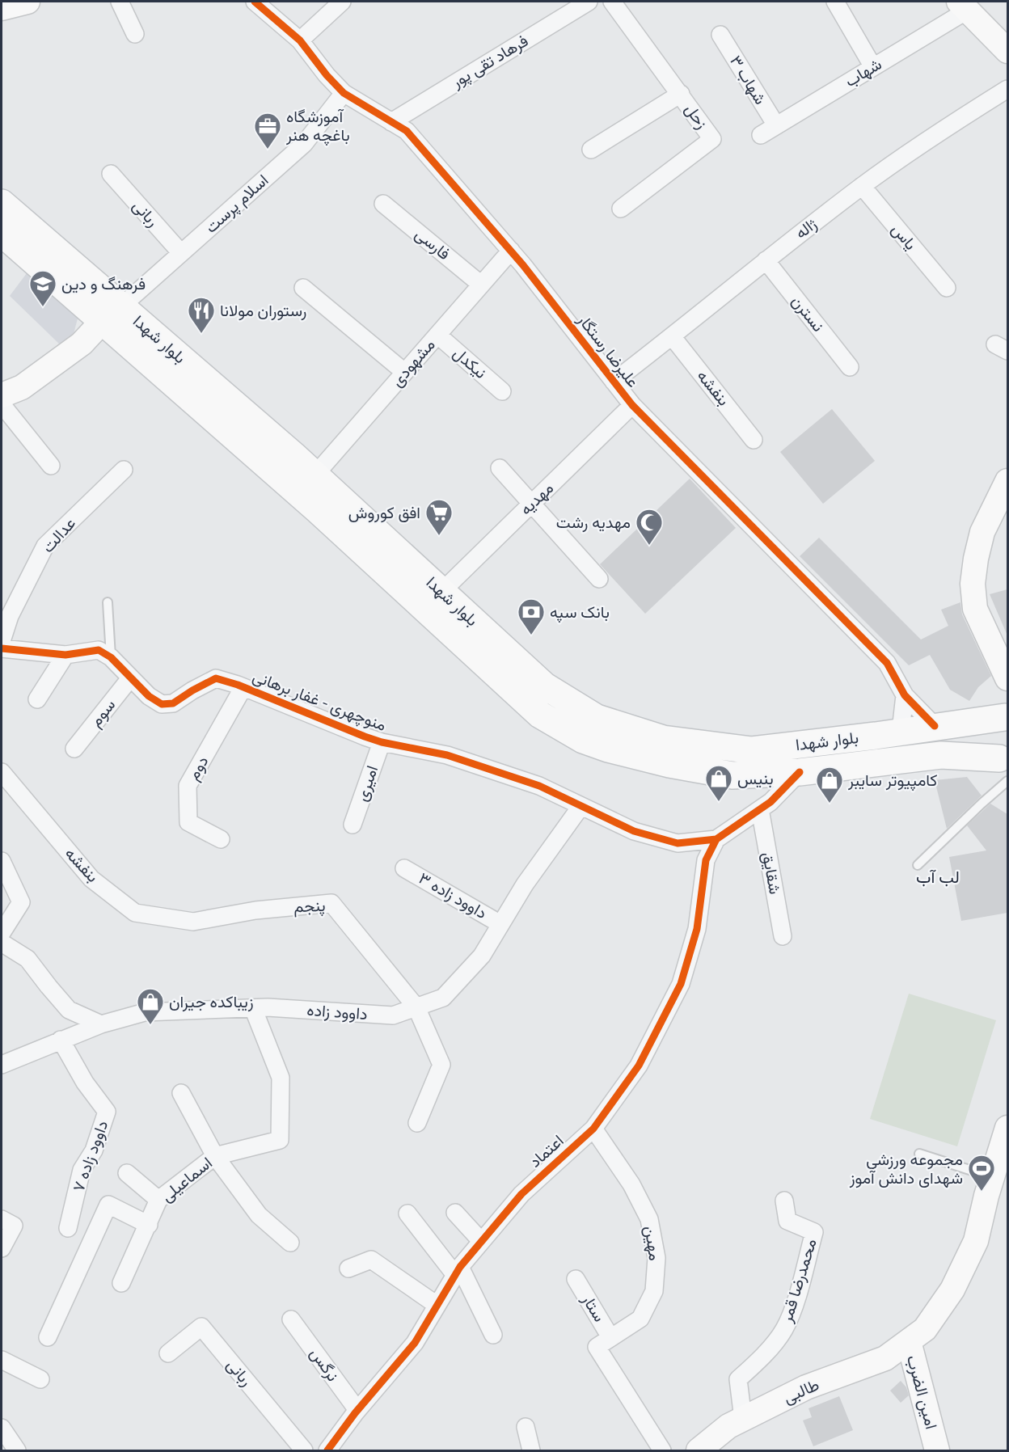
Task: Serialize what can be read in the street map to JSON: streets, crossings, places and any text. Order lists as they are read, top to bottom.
{
  "streets": {
    "main road": ["بلوار شهدا", "طالبی", "امین الضرب"],
    "street": [
      "فرهاد تقی پور",
      "شهاب",
      "شهاب ۳",
      "زحل",
      "اسلام پرست",
      "ربانی",
      "ژاله",
      "یاس",
      "فارسی",
      "نسترن",
      "علیرضا رستگار",
      "مشهودی",
      "نیکدل",
      "بنفشه",
      "مهدیه",
      "عدالت",
      "منوچهری - غفار برهانی",
      "سوم",
      "دوم",
      "امیری",
      "شقایق",
      "داوود زاده ۳",
      "پنجم",
      "داوود زاده",
      "اعتماد",
      "داوود زاده ۷",
      "اسماعیلی",
      "مهین",
      "محمدرضا قمر",
      "ستار",
      "نرگس"
    ]
  },
  "crossings": [
    ["فرهاد تقی پور", "علیرضا رستگار"],
    ["شهاب", "شهاب ۳"],
    ["اسلام پرست", "ربانی"],
    ["اسلام پرست", "بلوار شهدا"],
    ["اسلام پرست", "علیرضا رستگار"],
    ["ژاله", "یاس"],
    ["ژاله", "نسترن"],
    ["ژاله", "علیرضا رستگار"],
    ["ژاله", "بنفشه"],
    ["فارسی", "مشهودی"],
    ["بلوار شهدا", "علیرضا رستگار"],
    ["بلوار شهدا", "مشهودی"],
    ["بلوار شهدا", "مهدیه"],
    ["علیرضا رستگار", "مشهودی"],
    ["علیرضا رستگار", "مهدیه"],
    ["مشهودی", "نیکدل"],
    ["بنفشه", "پنجم"],
    ["منوچهری - غفار برهانی", "سوم"],
    ["منوچهری - غفار برهانی", "دوم"],
    ["منوچهری - غفار برهانی", "امیری"],
    ["منوچهری - غفار برهانی", "داوود زاده"],
    ["منوچهری - غفار برهانی", "اعتماد"],
    ["داوود زاده ۳", "داوود زاده"],
    ["پنجم", "داوود زاده"],
    ["داوود زاده", "داوود زاده ۷"],
    ["داوود زاده", "اسماعیلی"],
    ["اعتماد", "مهین"],
    ["اعتماد", "نرگس"],
    ["مهین", "ستار"],
    ["محمدرضا قمر", "طالبی"],
    ["طالبی", "امین الضرب"]
  ],
  "districts": ["لب آب"],
  "places": {
    "office": ["آموزشگاه باغچه هنر"],
    "school or university": ["فرهنگ و دین"],
    "restaurant": ["رستوران مولانا"],
    "supermarket": ["افق کوروش"],
    "mosque": ["مهدیه رشت"],
    "bank": ["بانک سپه"],
    "shop": ["بنیس", "کامپیوتر سایبر", "زیباکده جیران"],
    "sports": ["مجموعه ورزشی شهدای دانش آموز"]
  }
}
